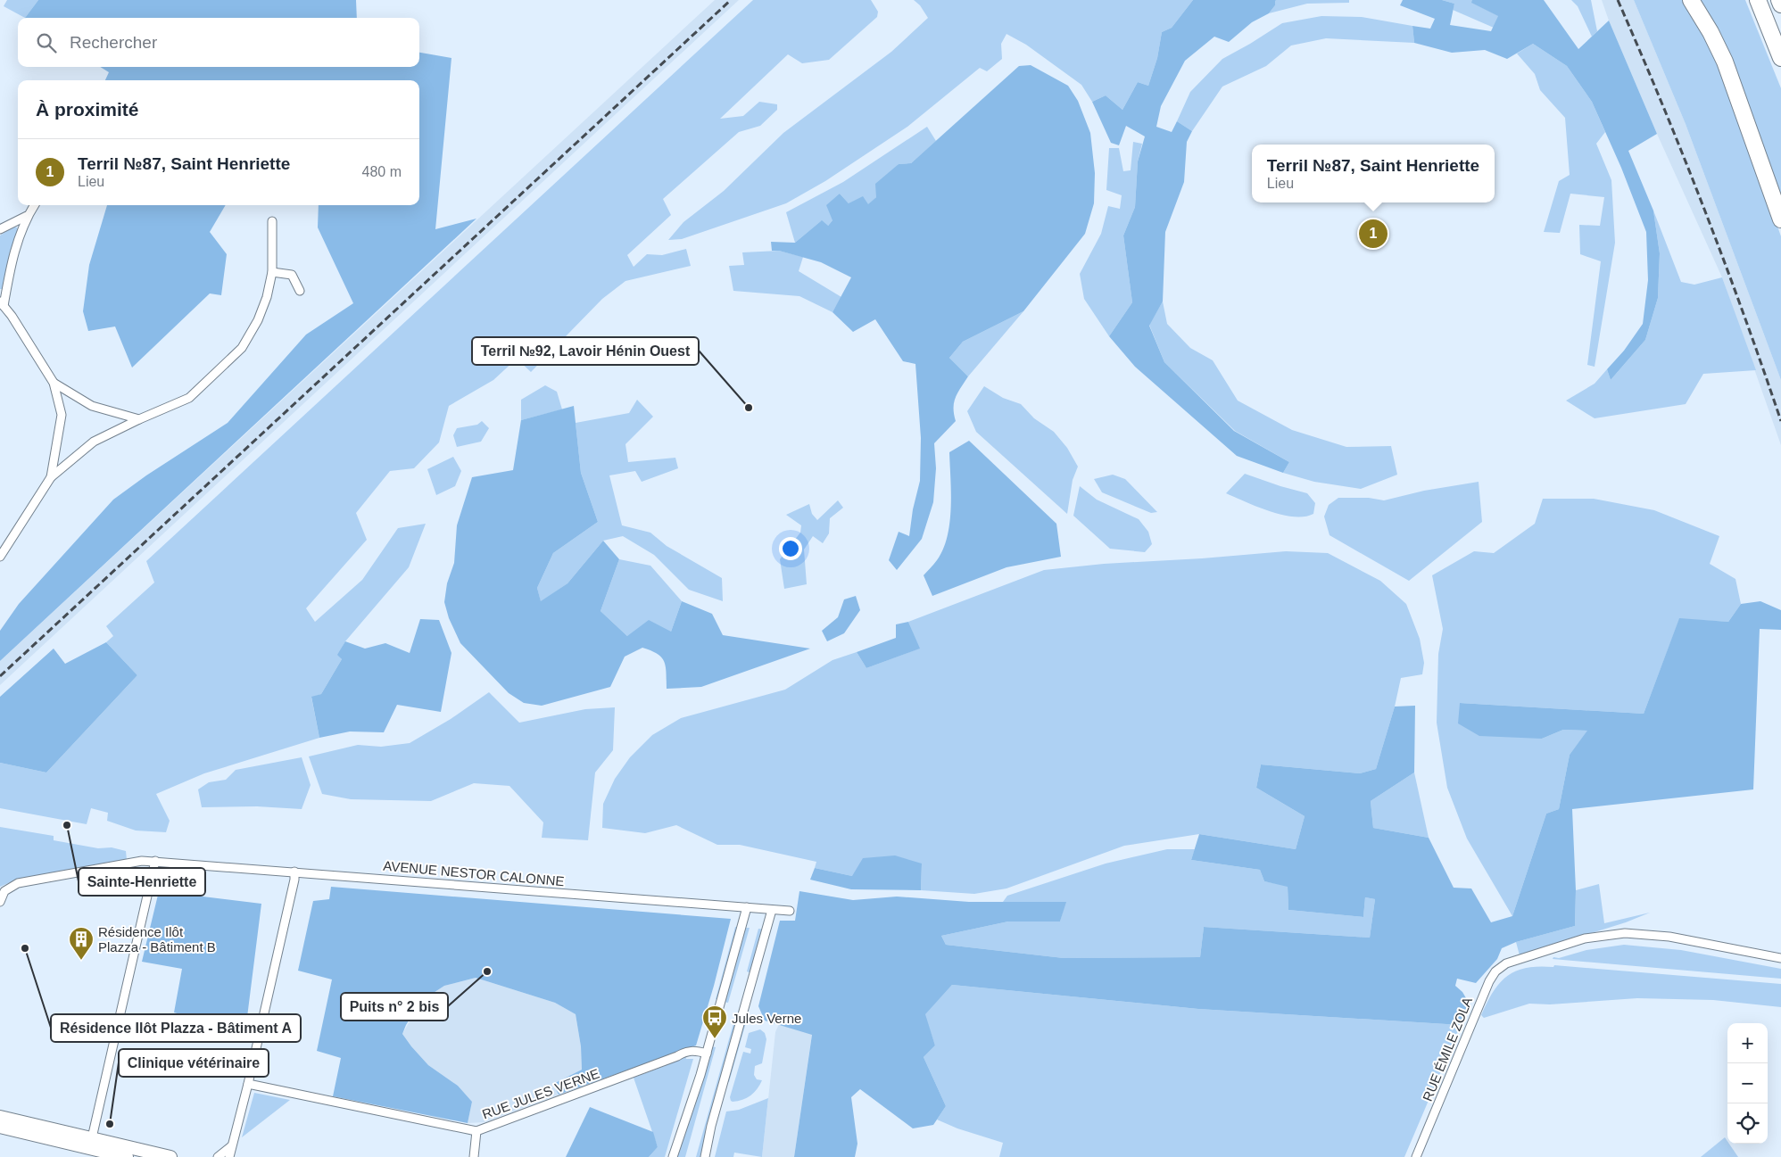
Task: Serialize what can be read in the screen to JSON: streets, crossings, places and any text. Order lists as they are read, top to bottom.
{
  "streets": {
    "street": ["AVENUE NESTOR CALONNE", "RUE ÉMILE ZOLA", "RUE JULES VERNE"]
  },
  "places": {
    "other": [
      "Terril №92, Lavoir Hénin Ouest",
      "Sainte-Henriette",
      "Résidence Ilôt Plazza - Bâtiment A",
      "Puits n° 2 bis",
      "Clinique vétérinaire"
    ],
    "building": ["Résidence Ilôt Plazza - Bâtiment B"],
    "bus stop": ["Jules Verne"]
  },
  "page": {
    "search": "Rechercher",
    "heading": "À proximité",
    "list": [
      {
        "mark": "1",
        "name": "Terril №87, Saint Henriette",
        "note": "Lieu",
        "value": "480 m"
      }
    ],
    "popup": ["Terril №87, Saint Henriette", "Lieu"],
    "pins": "1",
    "map_buttons": ["+", "−"]
  }
}
